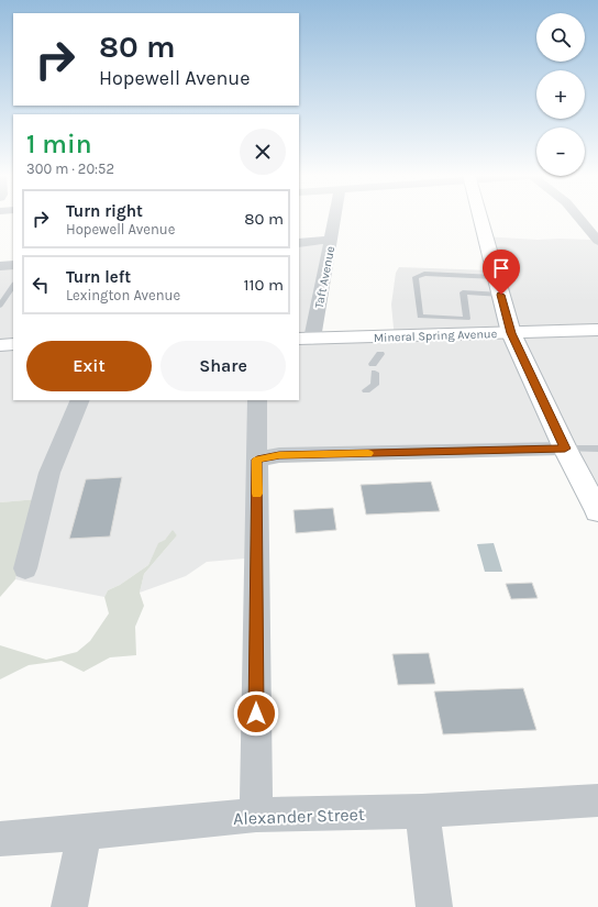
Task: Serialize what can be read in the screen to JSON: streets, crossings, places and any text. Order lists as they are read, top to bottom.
{
  "streets": {
    "street": ["Taft Avenue", "Mineral Spring Avenue", "Alexander Street"]
  },
  "crossings": [
    ["Taft Avenue", "Mineral Spring Avenue"]
  ],
  "page": {
    "map_buttons": ["+", "−"],
    "turn": ["80 m", "Hopewell Avenue"],
    "heading": ["1 min", "300 m · 20:52"],
    "list": [
      {
        "name": "Turn right",
        "note": "Hopewell Avenue",
        "value": "80 m"
      },
      {
        "name": "Turn left",
        "note": "Lexington Avenue",
        "value": "110 m"
      }
    ],
    "buttons": ["Exit", "Share"]
  }
}
